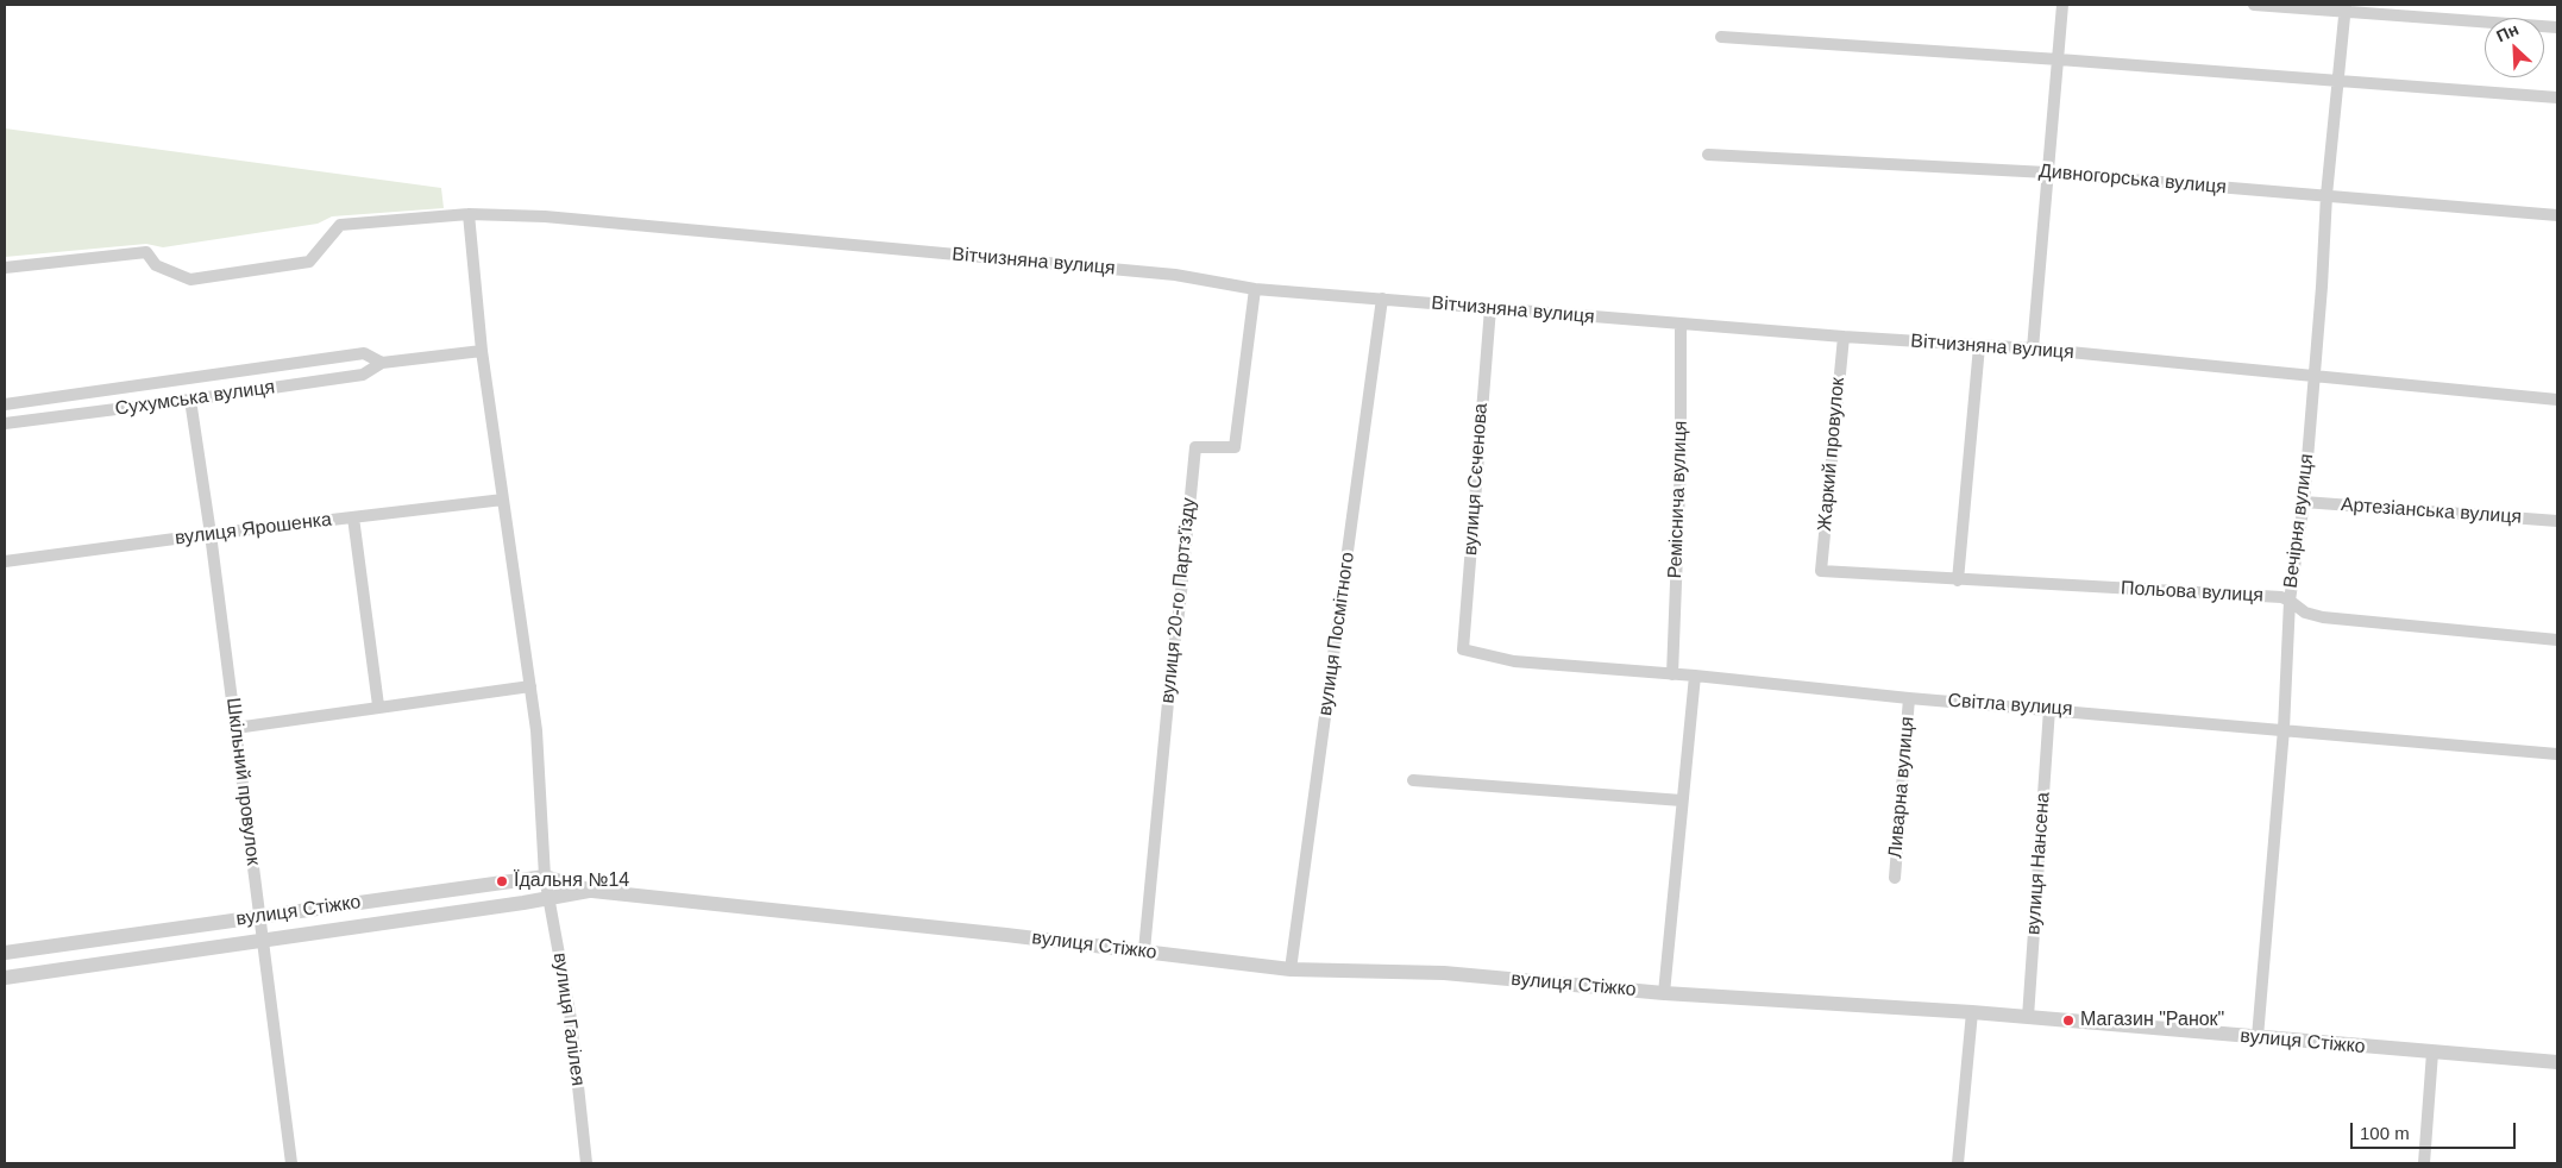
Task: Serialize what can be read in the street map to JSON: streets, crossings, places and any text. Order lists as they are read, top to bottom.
{
  "streets": {
    "street": [
      "Дивногорська вулиця",
      "Вітчизняна вулиця",
      "Сухумська вулиця",
      "Жаркий провулок",
      "вулиця Сєченова",
      "Реміснича вулиця",
      "Артезіанська вулиця",
      "Вечірня вулиця",
      "вулиця Ярошенка",
      "Польова вулиця",
      "вулиця 20-го Партз'їзду",
      "вулиця Посмітного",
      "Світла вулиця",
      "Шкільний провулок",
      "Ливарна вулиця",
      "вулиця Нансена",
      "вулиця Стіжко",
      "вулиця Галілея"
    ]
  },
  "crossings": [
    ["Дивногорська вулиця", "Вечірня вулиця"],
    ["Вітчизняна вулиця", "Жаркий провулок"],
    ["Вітчизняна вулиця", "вулиця Сєченова"],
    ["Вітчизняна вулиця", "Реміснича вулиця"],
    ["Вітчизняна вулиця", "Вечірня вулиця"],
    ["Вітчизняна вулиця", "вулиця 20-го Партз'їзду"],
    ["Вітчизняна вулиця", "вулиця Посмітного"],
    ["Вітчизняна вулиця", "вулиця Галілея"],
    ["Сухумська вулиця", "Шкільний провулок"],
    ["Сухумська вулиця", "вулиця Галілея"],
    ["Жаркий провулок", "Польова вулиця"],
    ["вулиця Сєченова", "Світла вулиця"],
    ["Реміснича вулиця", "Світла вулиця"],
    ["Артезіанська вулиця", "Вечірня вулиця"],
    ["Вечірня вулиця", "Польова вулиця"],
    ["Вечірня вулиця", "Світла вулиця"],
    ["Вечірня вулиця", "вулиця Стіжко"],
    ["вулиця Ярошенка", "Шкільний провулок"],
    ["вулиця Ярошенка", "вулиця Галілея"],
    ["вулиця 20-го Партз'їзду", "вулиця Стіжко"],
    ["вулиця Посмітного", "вулиця Стіжко"],
    ["Світла вулиця", "Ливарна вулиця"],
    ["Світла вулиця", "вулиця Нансена"],
    ["Шкільний провулок", "вулиця Стіжко"],
    ["вулиця Нансена", "вулиця Стіжко"],
    ["вулиця Стіжко", "вулиця Галілея"]
  ],
  "places": ["Їдальня №14", "Магазин \"Ранок\""],
  "scale_bar": "100 m",
  "north": "top left"
}
